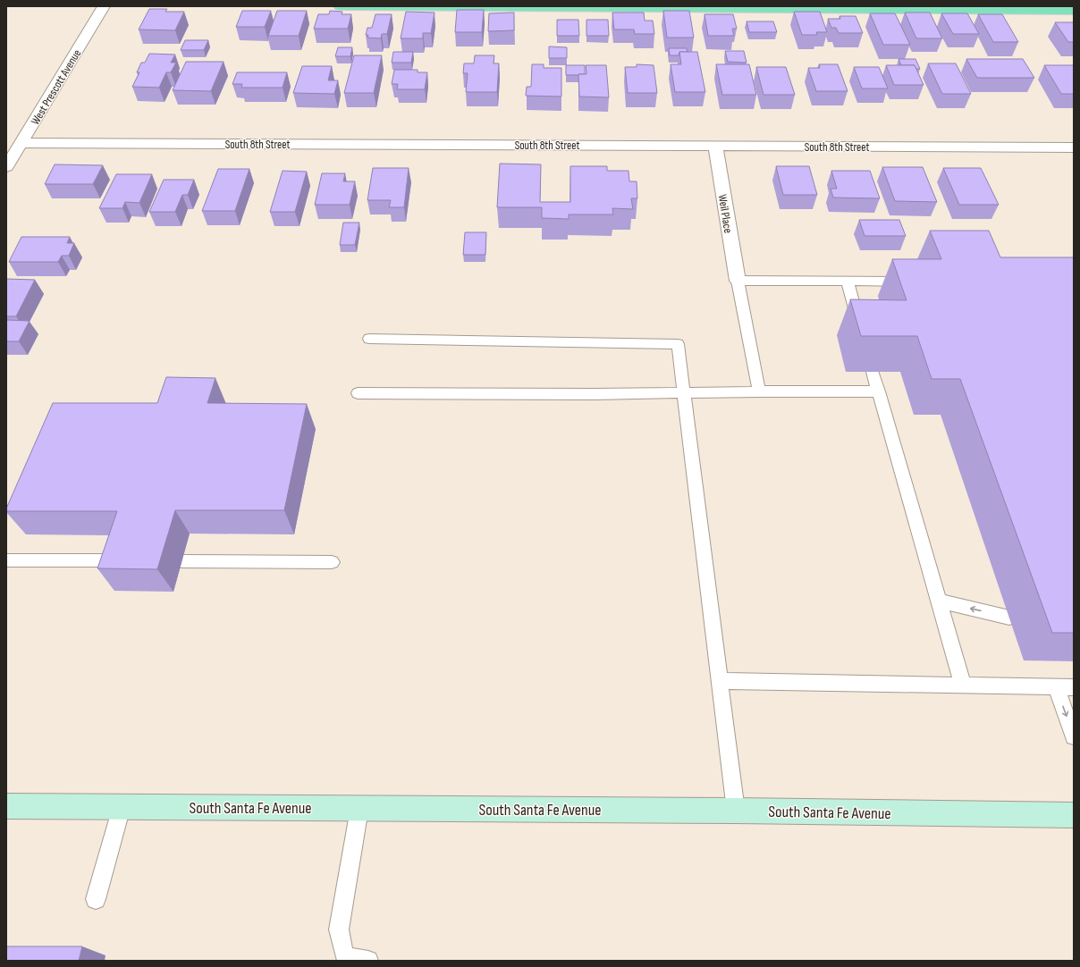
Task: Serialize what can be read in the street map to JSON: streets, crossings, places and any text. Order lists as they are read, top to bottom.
{
  "streets": {
    "main road": ["South Santa Fe Avenue"],
    "street": ["West Prescott Avenue", "South 8th Street", "Weil Place"]
  },
  "crossings": [
    ["West Prescott Avenue", "South 8th Street"],
    ["South 8th Street", "Weil Place"]
  ]
}
